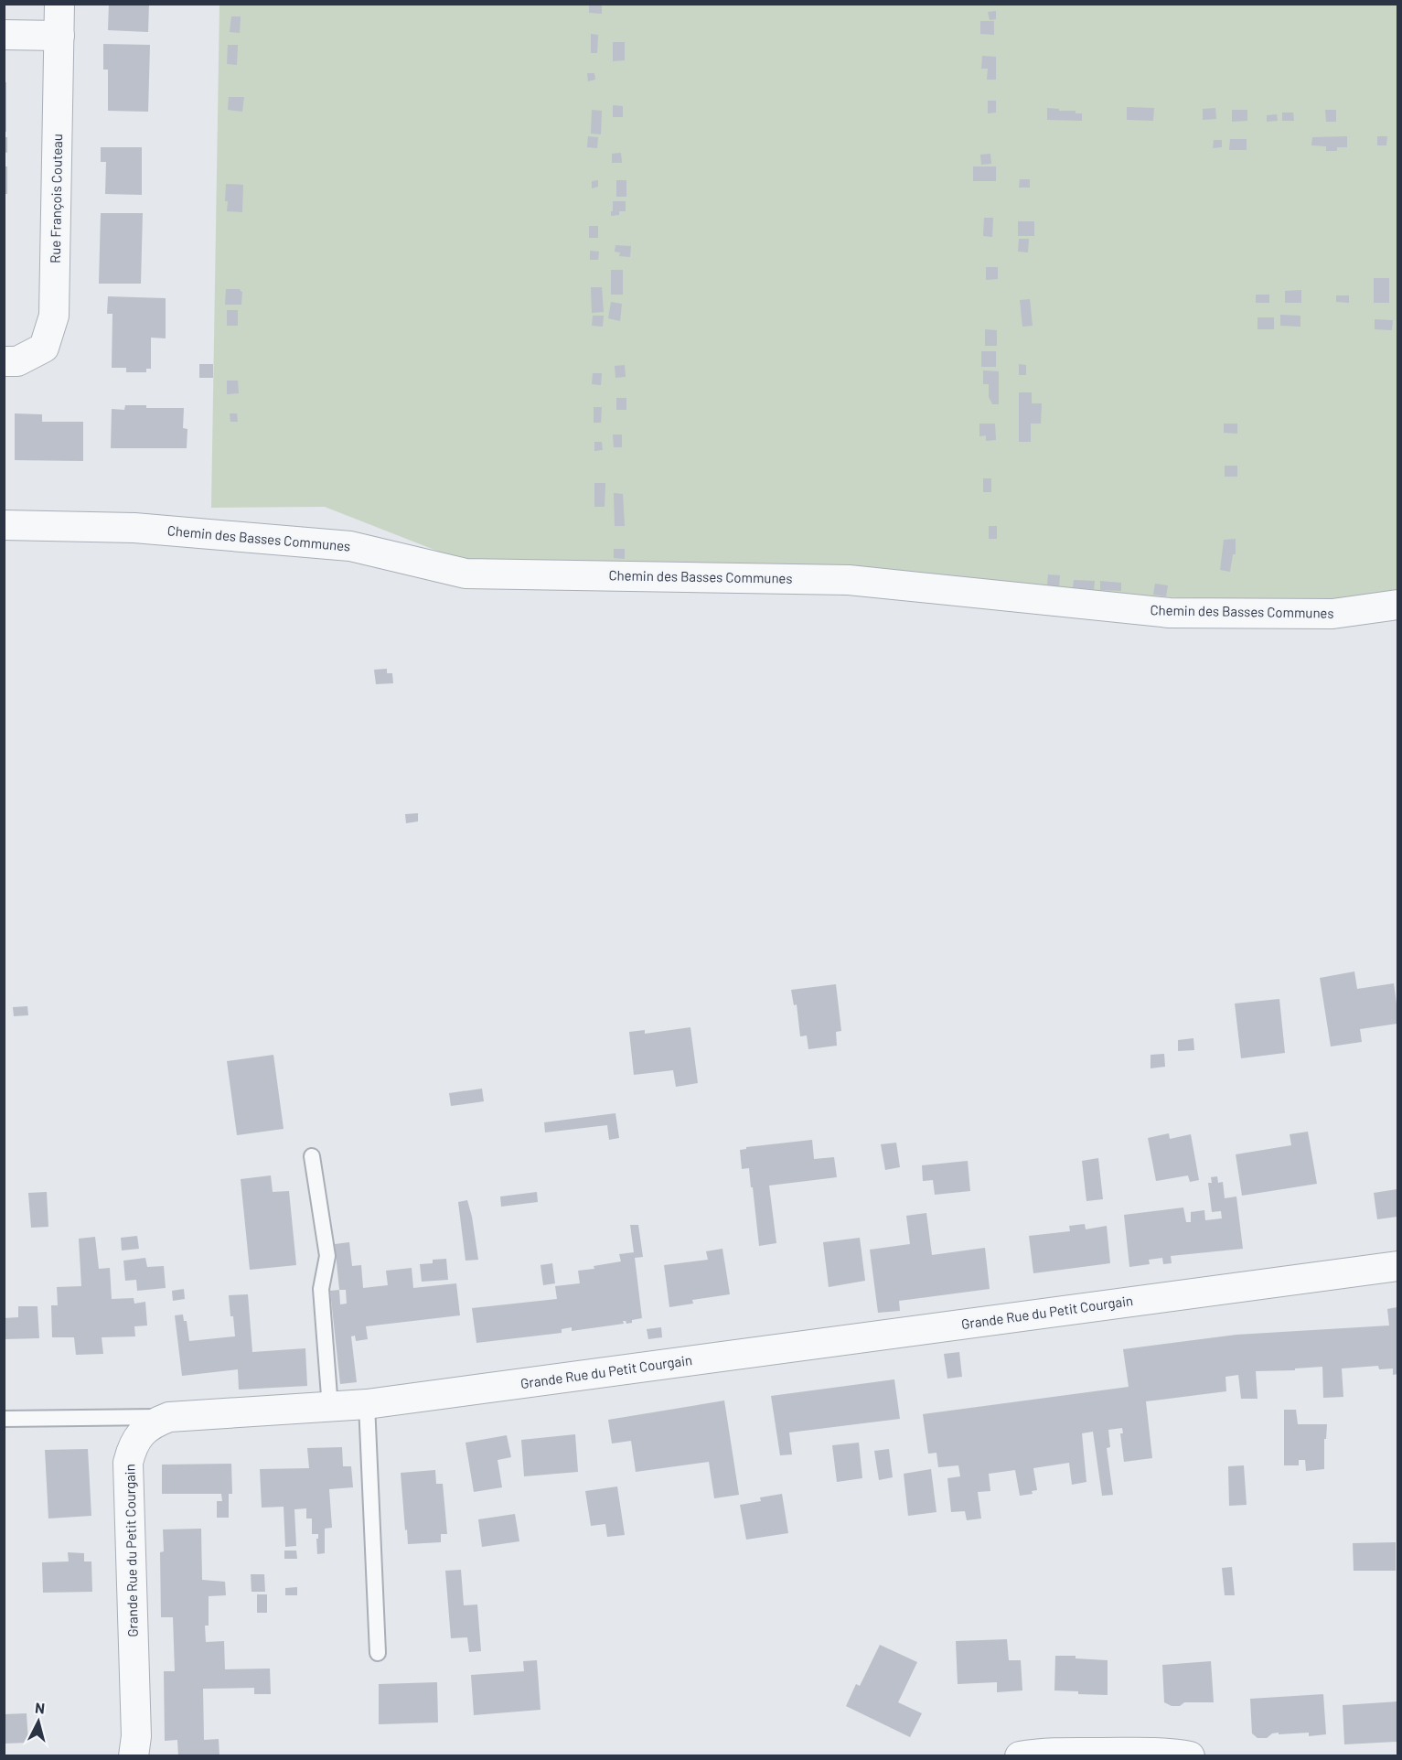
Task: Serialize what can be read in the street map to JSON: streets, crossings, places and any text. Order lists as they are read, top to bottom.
{
  "streets": {
    "street": ["Rue François Couteau", "Chemin des Basses Communes", "Grande Rue du Petit Courgain"]
  },
  "north": "top"
}
